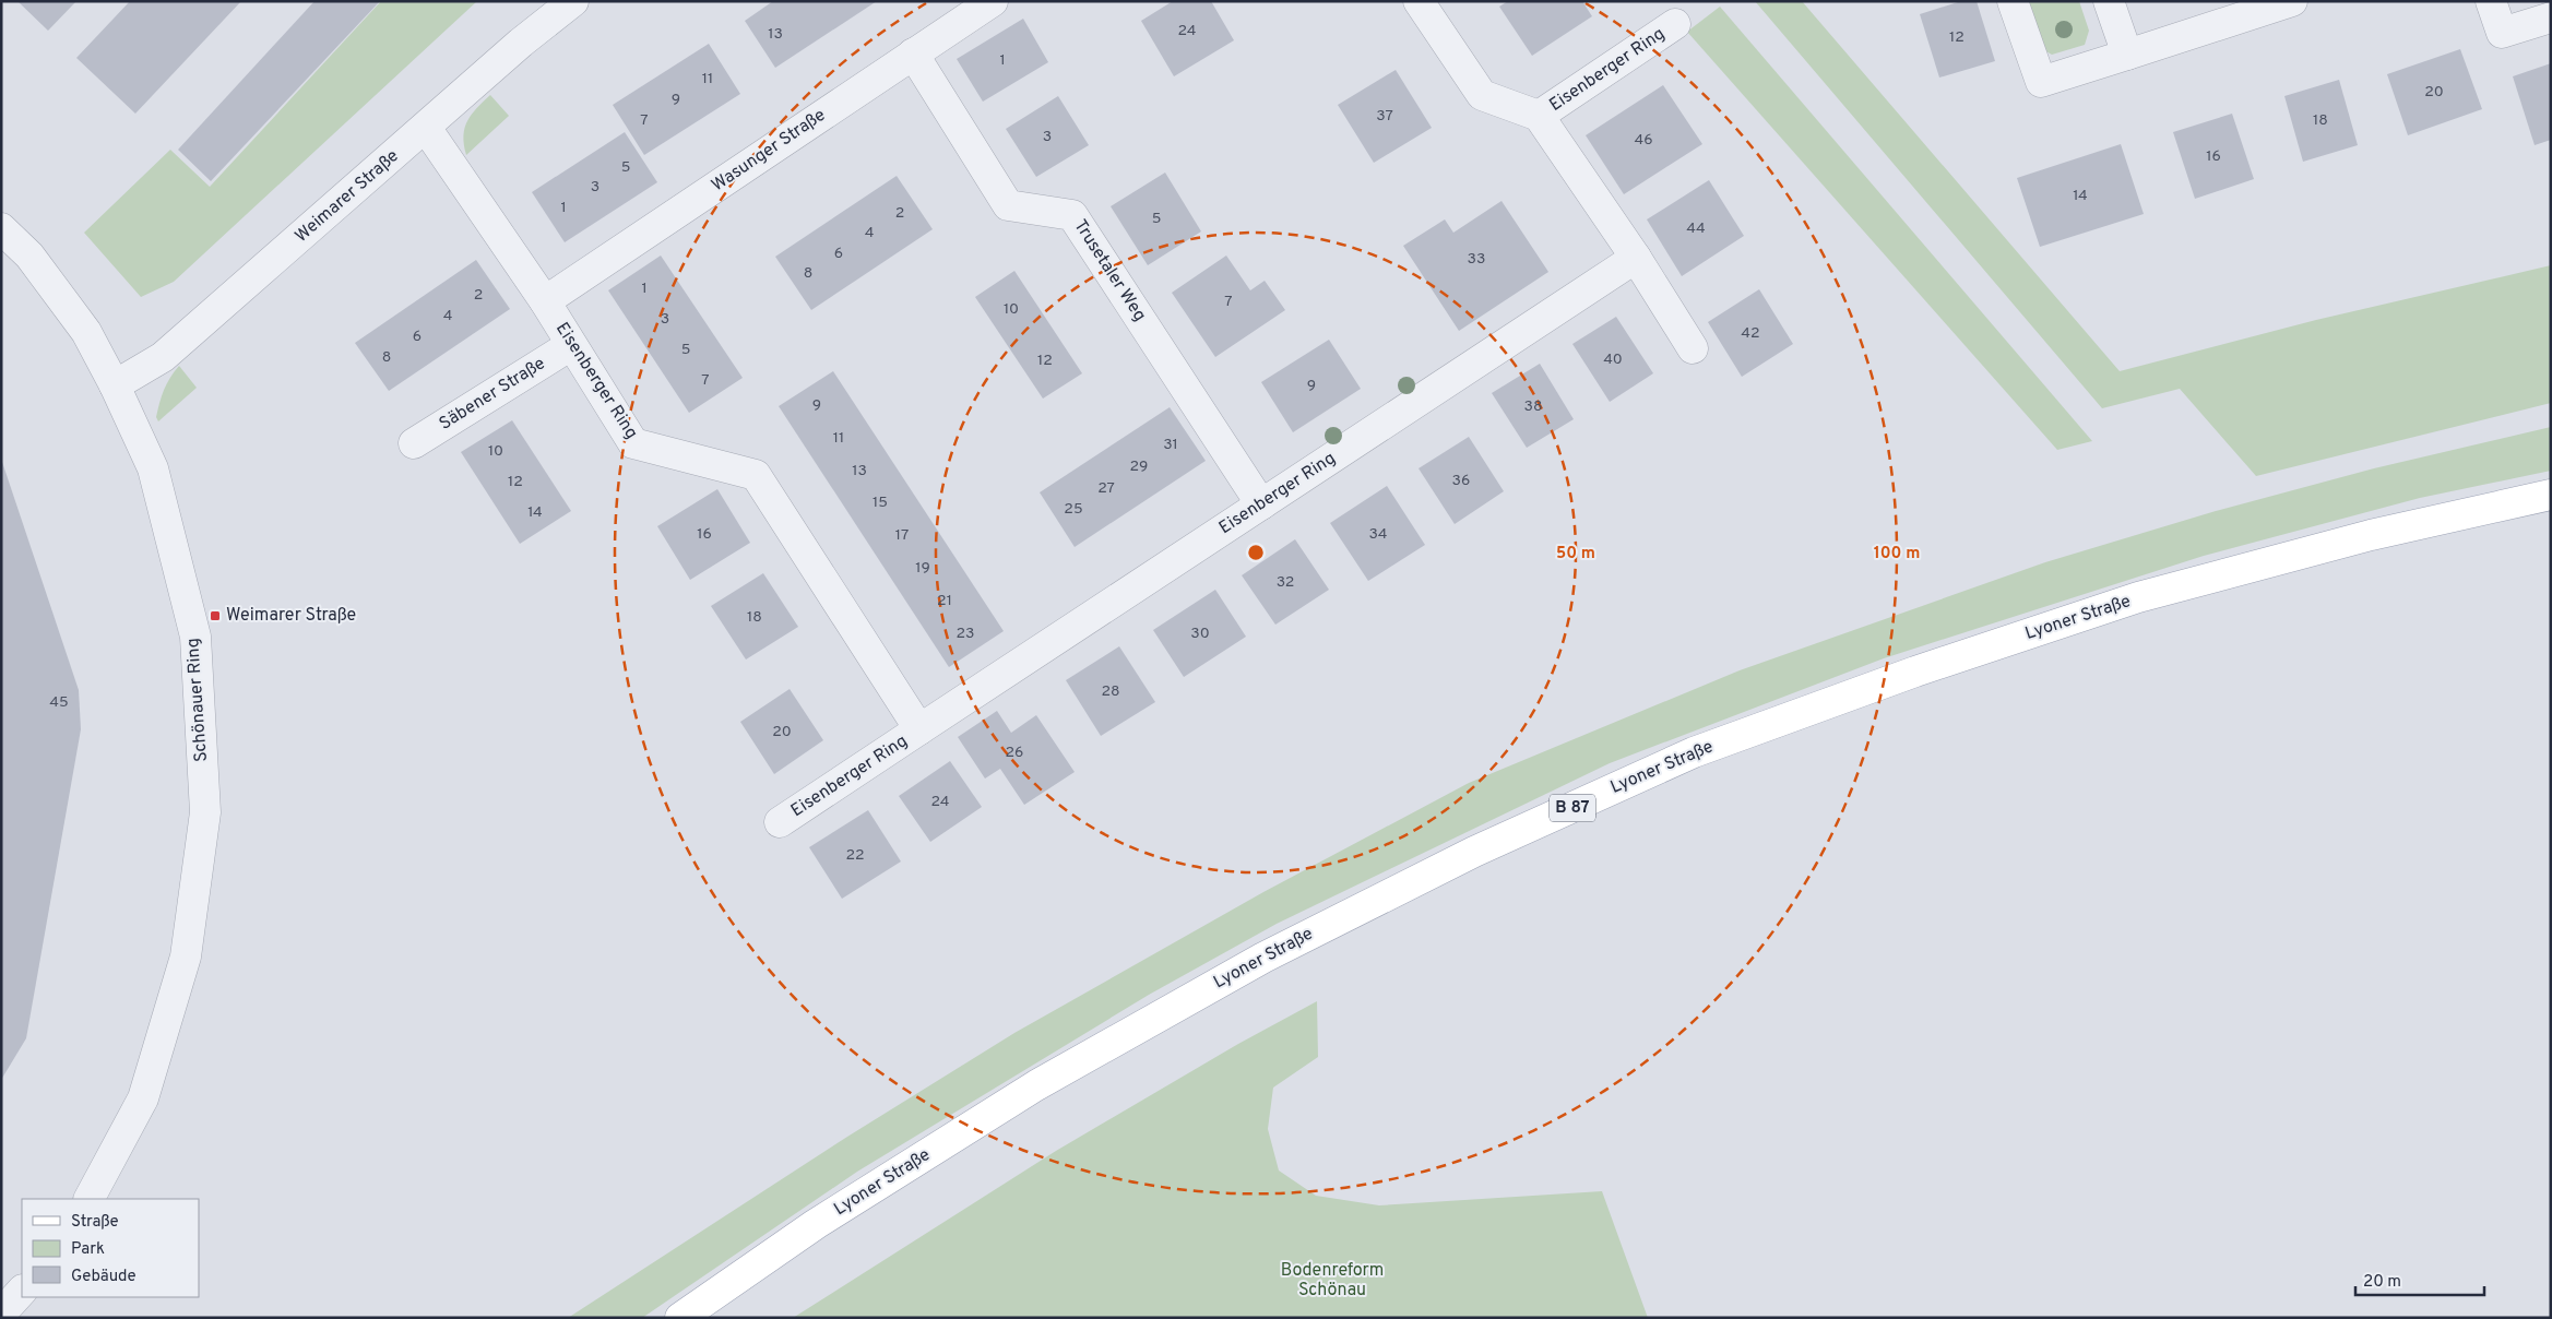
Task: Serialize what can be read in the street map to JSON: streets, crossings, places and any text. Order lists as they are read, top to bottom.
{
  "streets": {
    "main road": ["Lyoner Straße", "B 87"],
    "street": [
      "Eisenberger Ring",
      "Wasunger Straße",
      "Weimarer Straße",
      "Trusetaler Weg",
      "Säbener Straße",
      "Schönauer Ring"
    ]
  },
  "crossings": [
    ["Eisenberger Ring", "Wasunger Straße"],
    ["Eisenberger Ring", "Weimarer Straße"],
    ["Eisenberger Ring", "Trusetaler Weg"],
    ["Eisenberger Ring", "Säbener Straße"],
    ["Wasunger Straße", "Trusetaler Weg"],
    ["Weimarer Straße", "Schönauer Ring"]
  ],
  "parks": ["Bodenreform Schönau"],
  "places": {
    "transit": ["Weimarer Straße"]
  },
  "house_numbers": [
    "24",
    "13",
    "12",
    "1",
    "11",
    "20",
    "9",
    "37",
    "7",
    "18",
    "3",
    "46",
    "16",
    "5",
    "3",
    "14",
    "1",
    "2",
    "5",
    "44",
    "4",
    "6",
    "33",
    "8",
    "1",
    "2",
    "7",
    "10",
    "4",
    "3",
    "42",
    "6",
    "5",
    "8",
    "40",
    "12",
    "7",
    "9",
    "9",
    "38",
    "11",
    "31",
    "10",
    "29",
    "13",
    "36",
    "12",
    "27",
    "15",
    "25",
    "14",
    "16",
    "34",
    "17",
    "19",
    "32",
    "21",
    "18",
    "23",
    "30",
    "28",
    "45",
    "20",
    "26",
    "24",
    "22"
  ],
  "legend": ["Straße", "Park", "Gebäude"],
  "scale_bar": "20 m",
  "rings": ["50 m", "100 m"]
}
